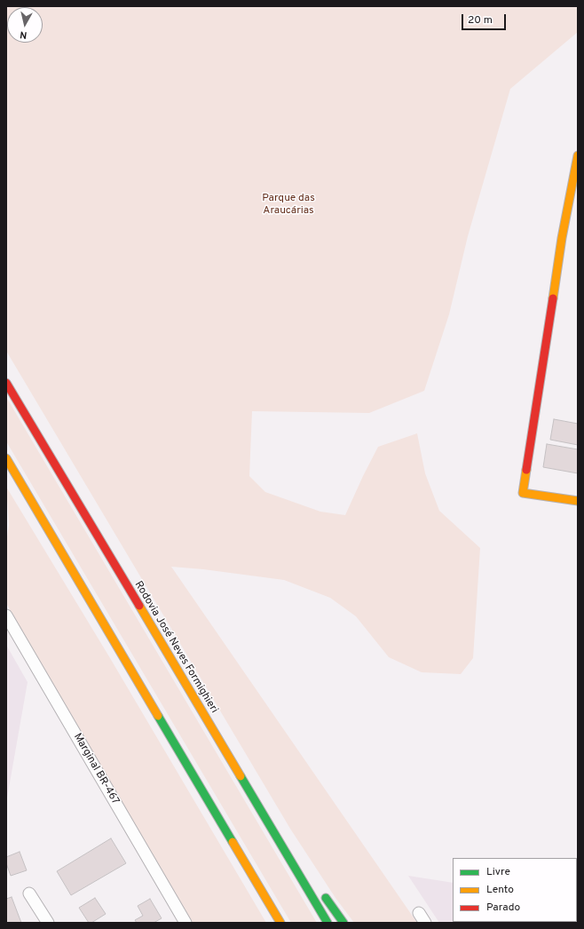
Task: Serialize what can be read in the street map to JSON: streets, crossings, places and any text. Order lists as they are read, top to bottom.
{
  "streets": {
    "main road": ["Rodovia José Neves Formighieri"],
    "street": ["Marginal BR-467"]
  },
  "parks": ["Parque das Araucárias"],
  "legend": ["Livre", "Lento", "Parado"],
  "scale_bar": "20 m",
  "north": "bottom"
}
